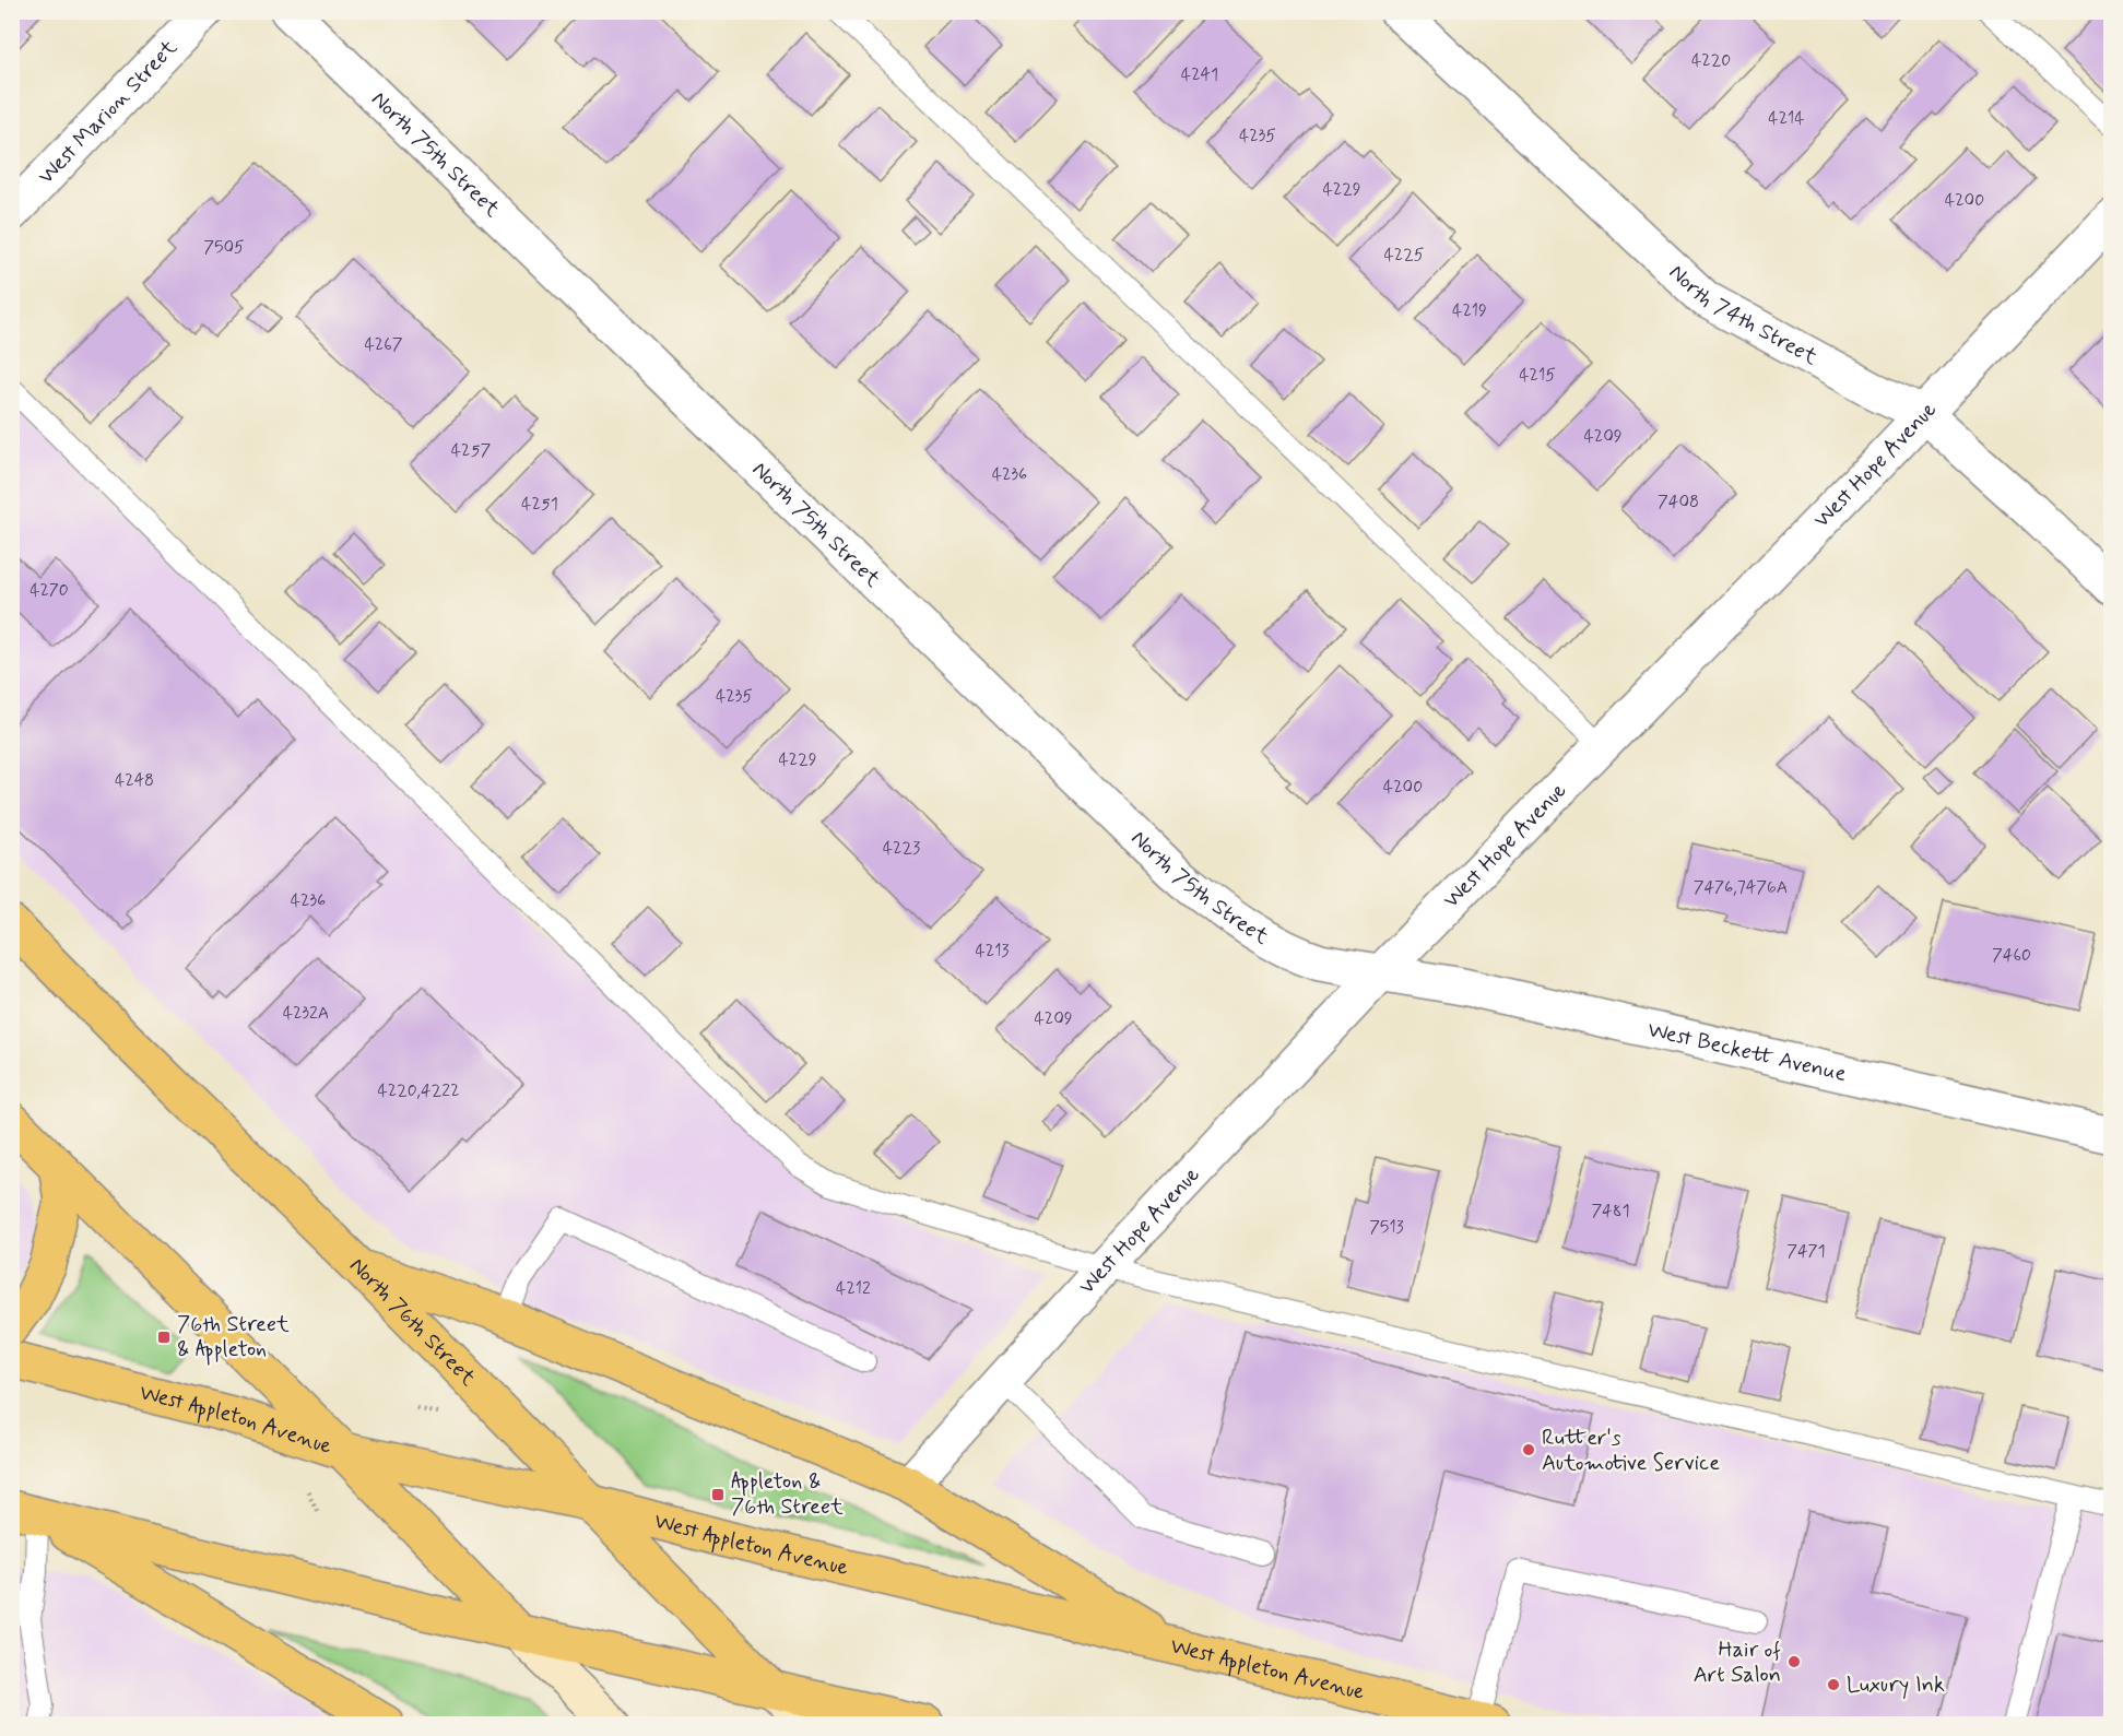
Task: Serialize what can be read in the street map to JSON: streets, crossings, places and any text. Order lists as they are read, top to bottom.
{
  "streets": {
    "main road": ["North 76th Street", "West Appleton Avenue"],
    "street": [
      "West Marion Street",
      "North 75th Street",
      "North 74th Street",
      "West Hope Avenue",
      "West Beckett Avenue"
    ]
  },
  "crossings": [
    ["North 75th Street", "West Hope Avenue"],
    ["North 75th Street", "West Beckett Avenue"],
    ["North 74th Street", "West Hope Avenue"],
    ["West Hope Avenue", "West Beckett Avenue"],
    ["North 76th Street", "West Appleton Avenue"]
  ],
  "places": {
    "transit": ["76th Street & Appleton", "Appleton & 76th Street"],
    "other": ["Rutter's Automotive Service", "Hair of Art Salon", "Luxury Ink"]
  },
  "house_numbers": [
    "4220",
    "4241",
    "4214",
    "4235",
    "4229",
    "4200",
    "7505",
    "4225",
    "4219",
    "4267",
    "4215",
    "4209",
    "4257",
    "4236",
    "7408",
    "4251",
    "4270",
    "4235",
    "4229",
    "4248",
    "4200",
    "4223",
    "7476,7476A",
    "4236",
    "4213",
    "7460",
    "4232A",
    "4209",
    "4220,4222",
    "7481",
    "7513",
    "7471",
    "4212"
  ]
}
